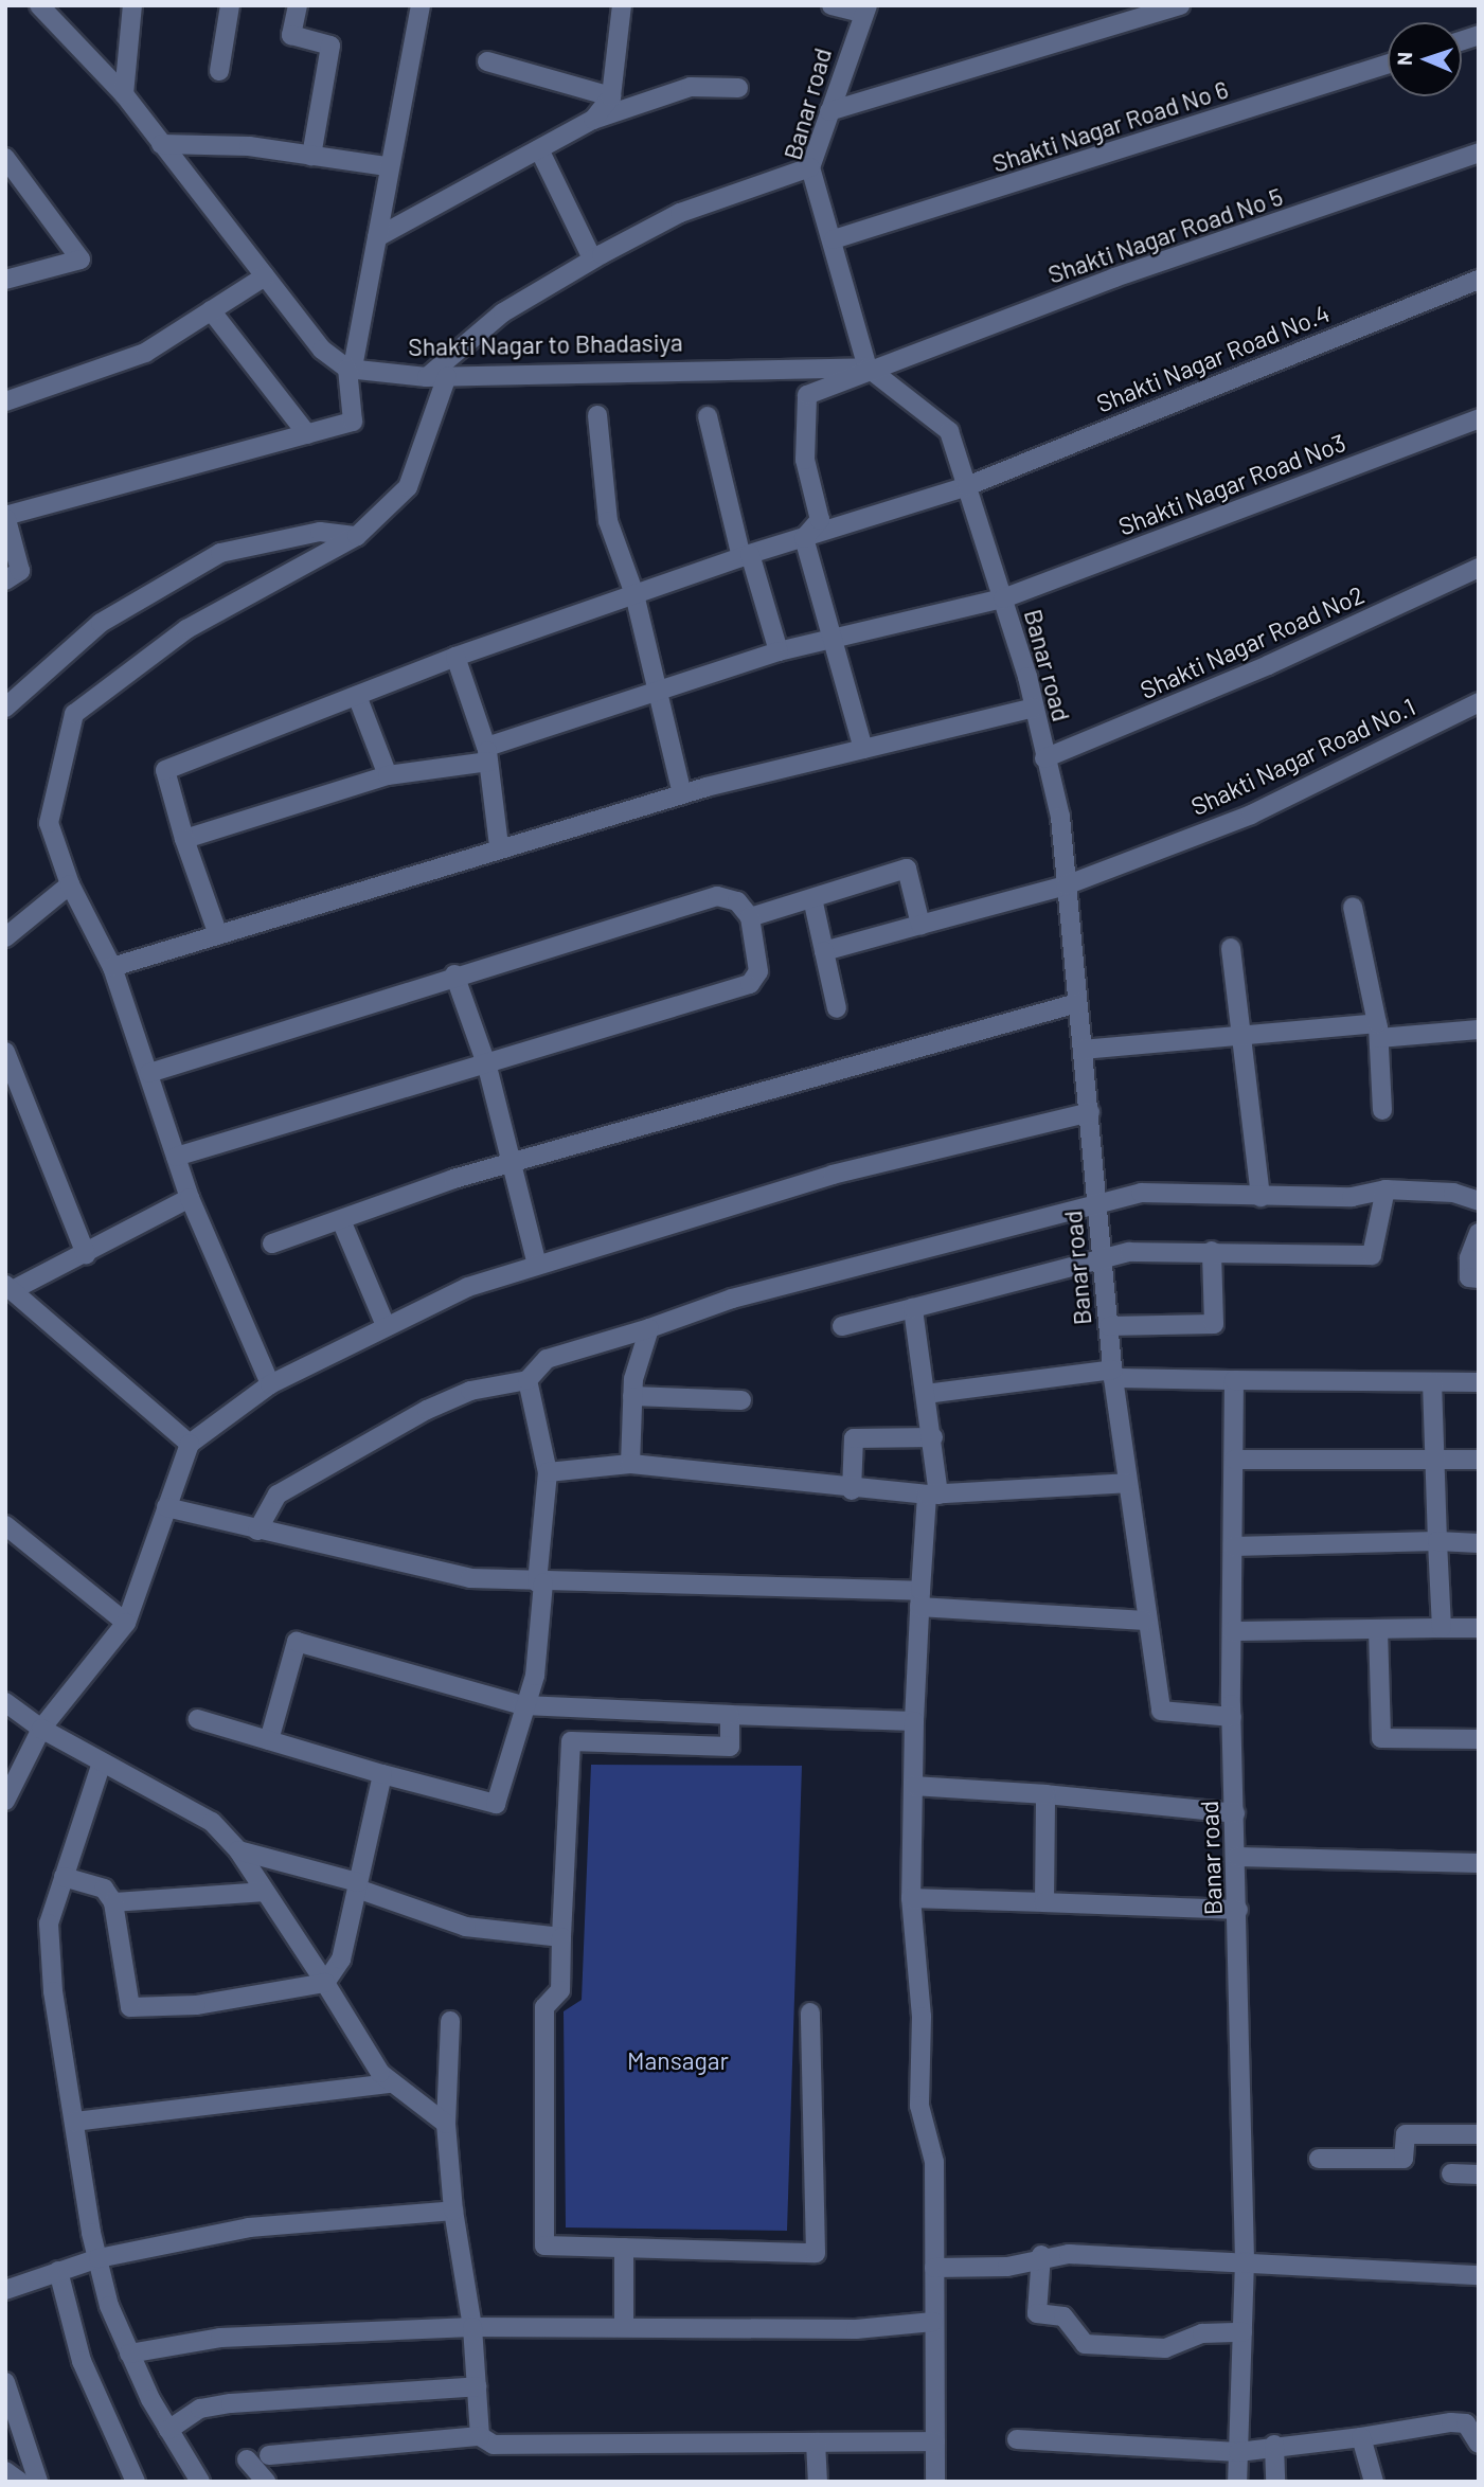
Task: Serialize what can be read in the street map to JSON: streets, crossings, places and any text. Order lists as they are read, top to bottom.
{
  "streets": {
    "street": [
      "Banar road",
      "Shakti Nagar Road No 6",
      "Shakti Nagar Road No 5",
      "Shakti Nagar to Bhadasiya",
      "Shakti Nagar Road No.4",
      "Shakti Nagar Road No3",
      "Shakti Nagar Road No2",
      "Shakti Nagar Road No.1"
    ]
  },
  "crossings": [
    ["Banar road", "Shakti Nagar Road No 6"],
    ["Banar road", "Shakti Nagar Road No 5"],
    ["Banar road", "Shakti Nagar to Bhadasiya"],
    ["Banar road", "Shakti Nagar Road No.4"],
    ["Banar road", "Shakti Nagar Road No3"],
    ["Banar road", "Shakti Nagar Road No2"],
    ["Banar road", "Shakti Nagar Road No.1"],
    ["Shakti Nagar Road No 5", "Shakti Nagar to Bhadasiya"],
    ["Shakti Nagar Road No.4", "Shakti Nagar Road No3"]
  ],
  "parks": ["Mansagar"],
  "north": "left"
}
